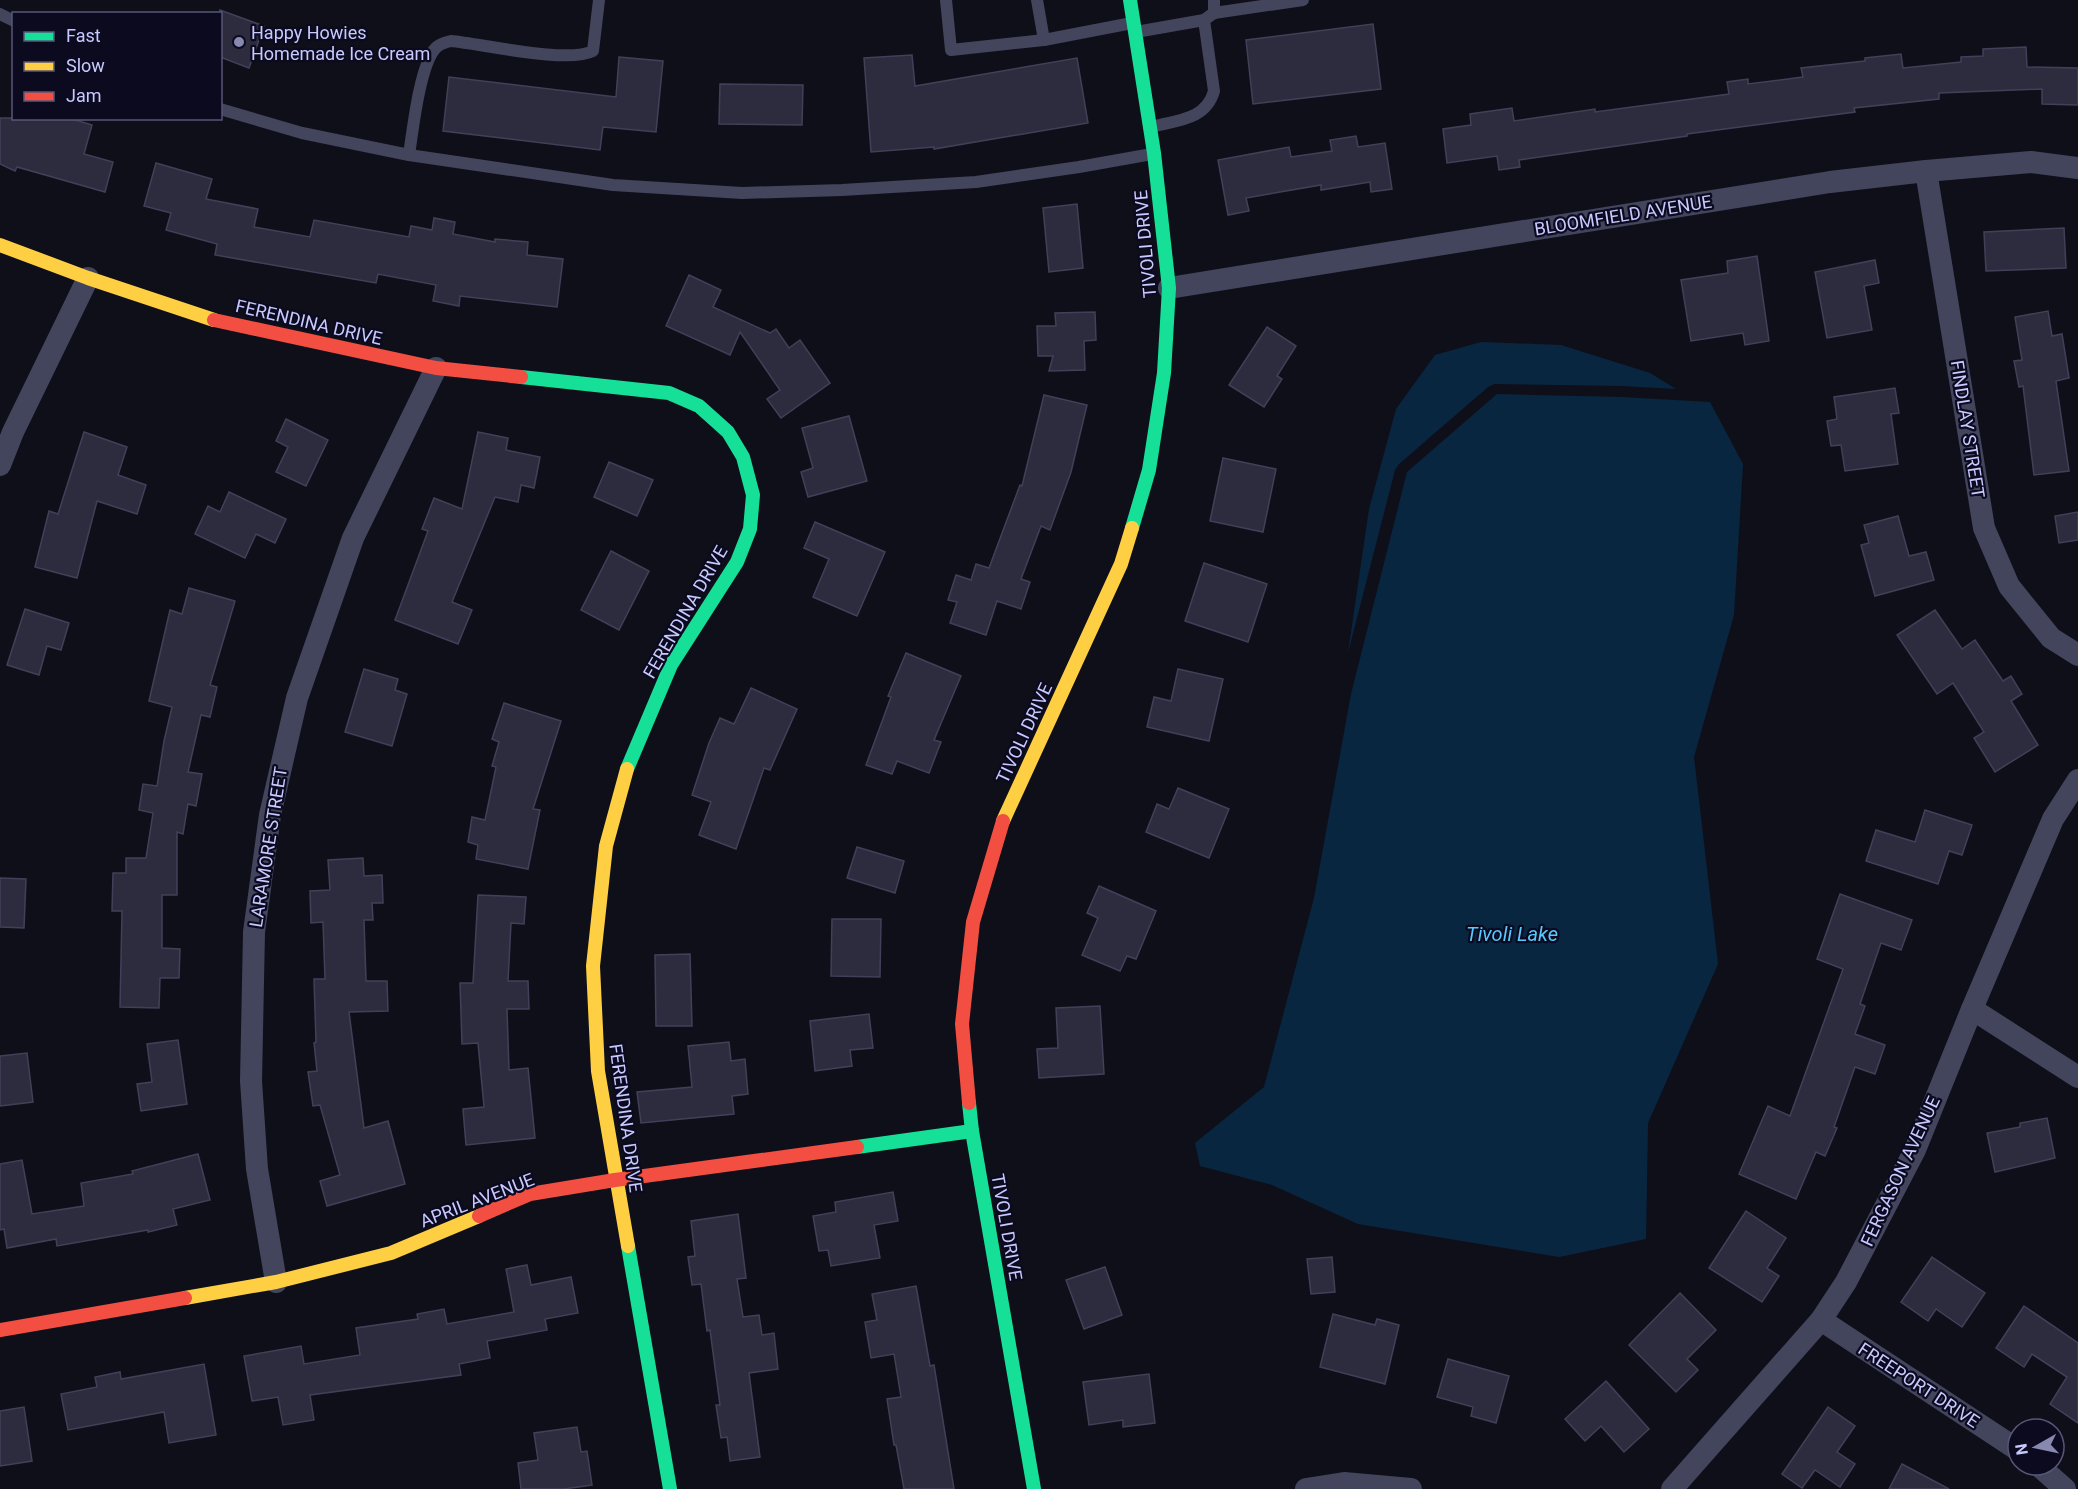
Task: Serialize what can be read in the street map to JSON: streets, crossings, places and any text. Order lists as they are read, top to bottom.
{
  "streets": {
    "street": [
      "BLOOMFIELD AVENUE",
      "TIVOLI DRIVE",
      "FERENDINA DRIVE",
      "FINDLAY STREET",
      "LARAMORE STREET",
      "FERGASON AVENUE",
      "APRIL AVENUE",
      "FREEPORT DRIVE"
    ]
  },
  "crossings": [
    ["BLOOMFIELD AVENUE", "TIVOLI DRIVE"],
    ["BLOOMFIELD AVENUE", "FINDLAY STREET"],
    ["TIVOLI DRIVE", "APRIL AVENUE"],
    ["FERENDINA DRIVE", "LARAMORE STREET"],
    ["FERENDINA DRIVE", "APRIL AVENUE"],
    ["LARAMORE STREET", "APRIL AVENUE"],
    ["FERGASON AVENUE", "FREEPORT DRIVE"]
  ],
  "water": ["Tivoli Lake"],
  "places": ["Happy Howies Homemade Ice Cream"],
  "legend": ["Fast", "Slow", "Jam"],
  "north": "left"
}
